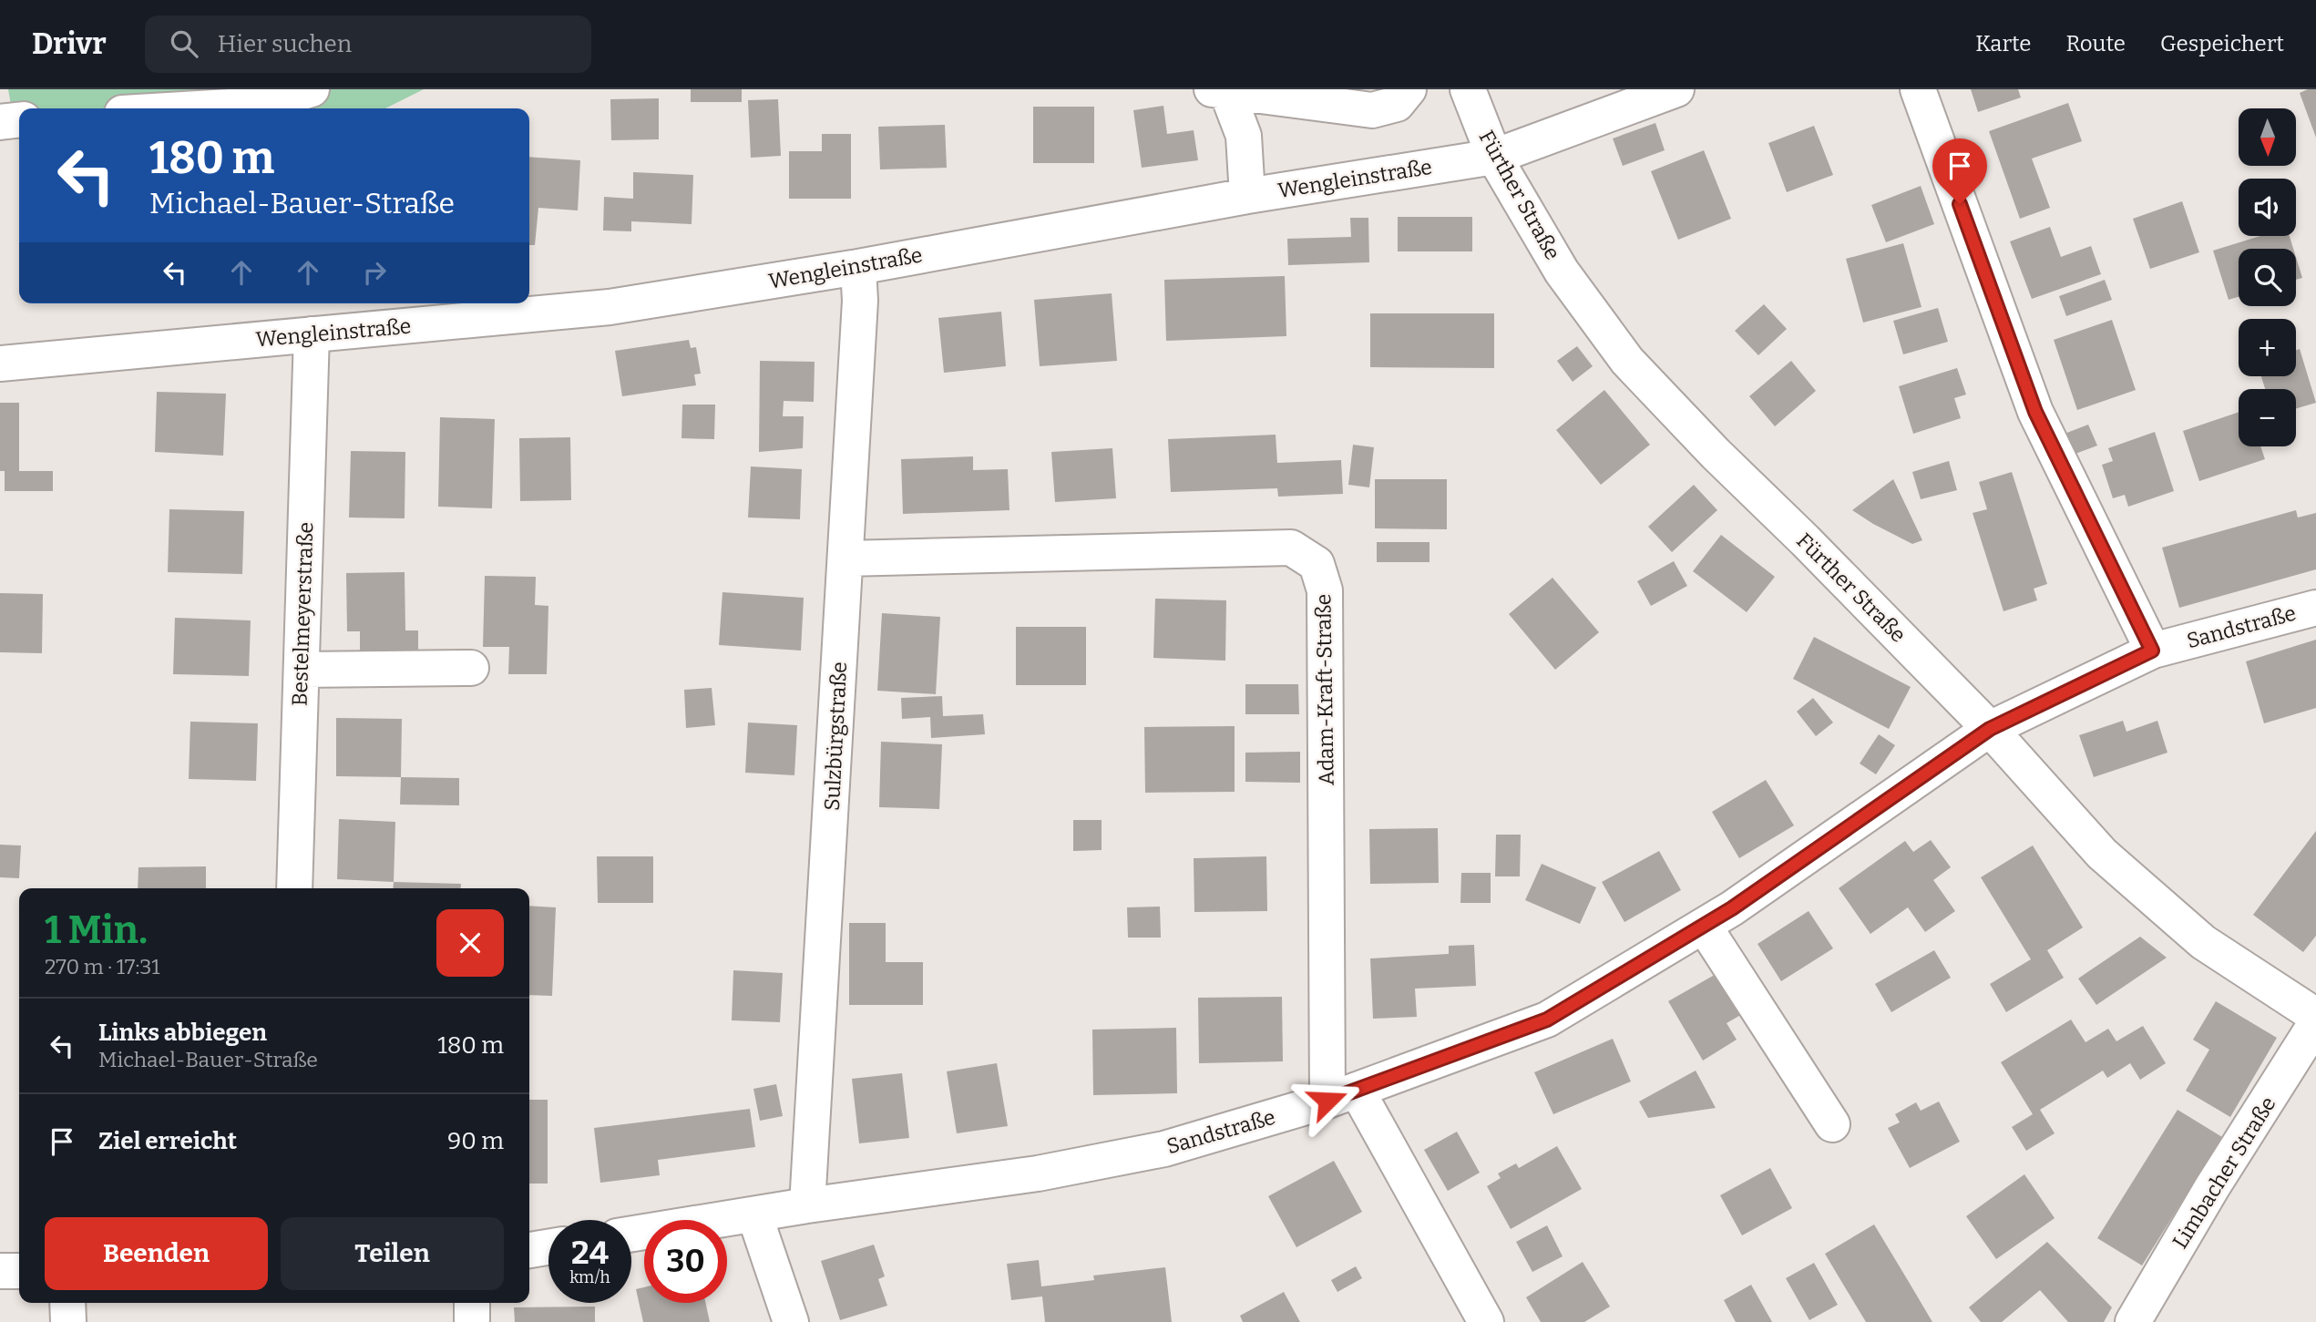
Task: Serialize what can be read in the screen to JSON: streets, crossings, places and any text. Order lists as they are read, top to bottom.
{
  "streets": {
    "street": [
      "Wengleinstraße",
      "Fürther Straße",
      "Bestelmeyerstraße",
      "Sandstraße",
      "Adam-Kraft-Straße",
      "Sulzbürgstraße",
      "Limbacher Straße"
    ]
  },
  "crossings": [
    ["Wengleinstraße", "Fürther Straße"],
    ["Wengleinstraße", "Bestelmeyerstraße"],
    ["Wengleinstraße", "Sulzbürgstraße"],
    ["Fürther Straße", "Sandstraße"],
    ["Sandstraße", "Adam-Kraft-Straße"],
    ["Sandstraße", "Sulzbürgstraße"],
    ["Adam-Kraft-Straße", "Sulzbürgstraße"]
  ],
  "north": "bottom",
  "page": {
    "header": "Drivr",
    "search": "Hier suchen",
    "nav": ["Karte", "Route", "Gespeichert"],
    "map_buttons": ["+", "−"],
    "turn": ["180 m", "Michael-Bauer-Straße"],
    "heading": ["1 Min.", "270 m · 17:31"],
    "list": [
      {
        "name": "Links abbiegen",
        "note": "Michael-Bauer-Straße",
        "value": "180 m"
      },
      {
        "name": "Ziel erreicht",
        "value": "90 m"
      }
    ],
    "buttons": ["Beenden", "Teilen"],
    "speed": "24 km/h",
    "limit": "30"
  }
}
